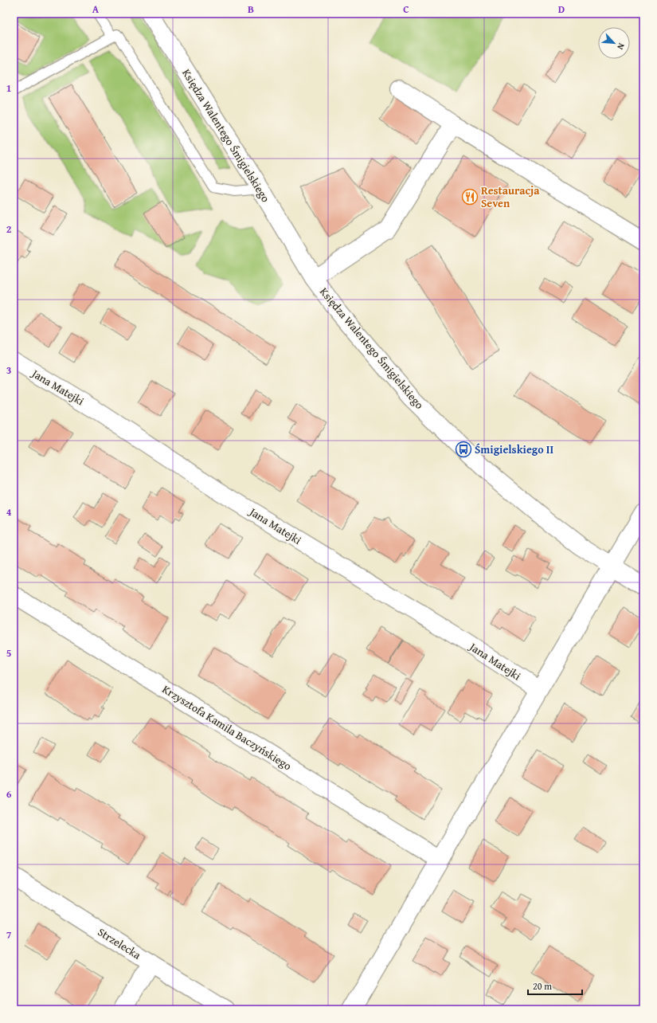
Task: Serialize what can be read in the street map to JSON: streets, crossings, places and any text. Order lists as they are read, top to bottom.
{
  "streets": {
    "street": [
      "Księdza Walentego Śmigielskiego",
      "Jana Matejki",
      "Krzysztofa Kamila Baczyńskiego",
      "Strzelecka"
    ]
  },
  "places": {
    "restaurant": ["Restauracja Seven"],
    "bus stop": ["Śmigielskiego II"]
  },
  "scale_bar": "20 m",
  "north": "bottom right",
  "grid": {
    "columns": [
      "A",
      "B",
      "C",
      "D"
    ],
    "rows": [
      "1",
      "2",
      "3",
      "4",
      "5",
      "6",
      "7"
    ]
  }
}
